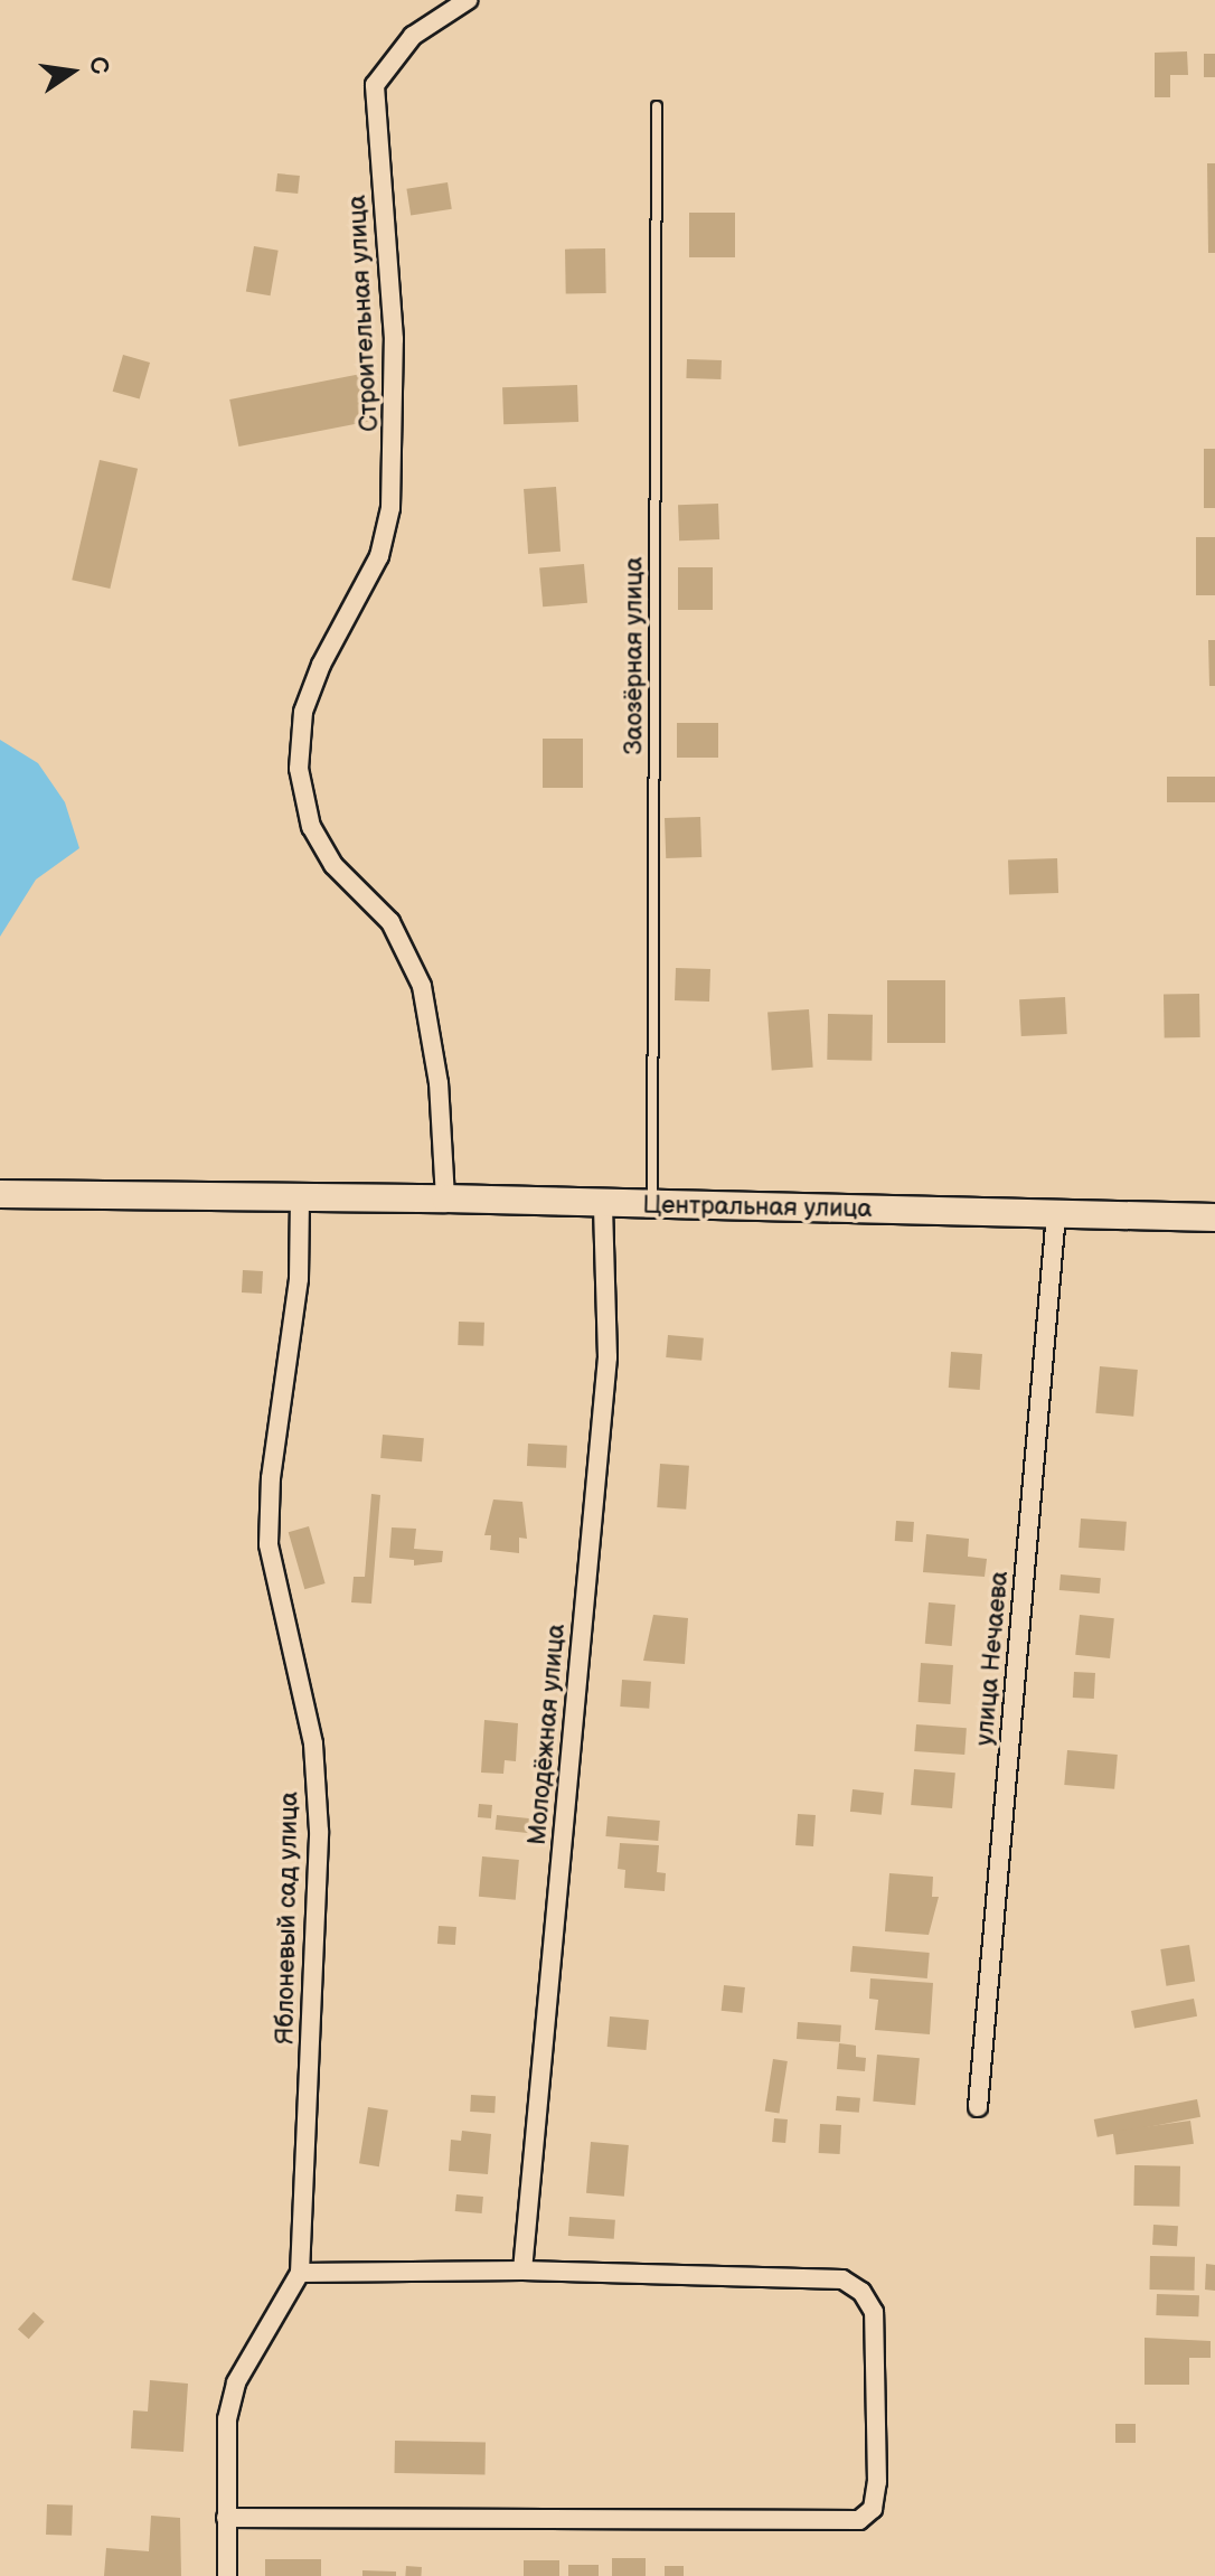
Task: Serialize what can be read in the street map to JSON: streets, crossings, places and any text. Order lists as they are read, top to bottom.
{
  "streets": {
    "street": [
      "Строительная улица",
      "Центральная улица",
      "улица Нечаева",
      "Молодёжная улица",
      "Яблоневый сад улица"
    ],
    "lane": ["Заозёрная улица"]
  },
  "crossings": [
    ["Строительная улица", "Центральная улица"],
    ["Заозёрная улица", "Центральная улица"],
    ["Центральная улица", "улица Нечаева"],
    ["Центральная улица", "Молодёжная улица"],
    ["Центральная улица", "Яблоневый сад улица"]
  ],
  "north": "right"
}
